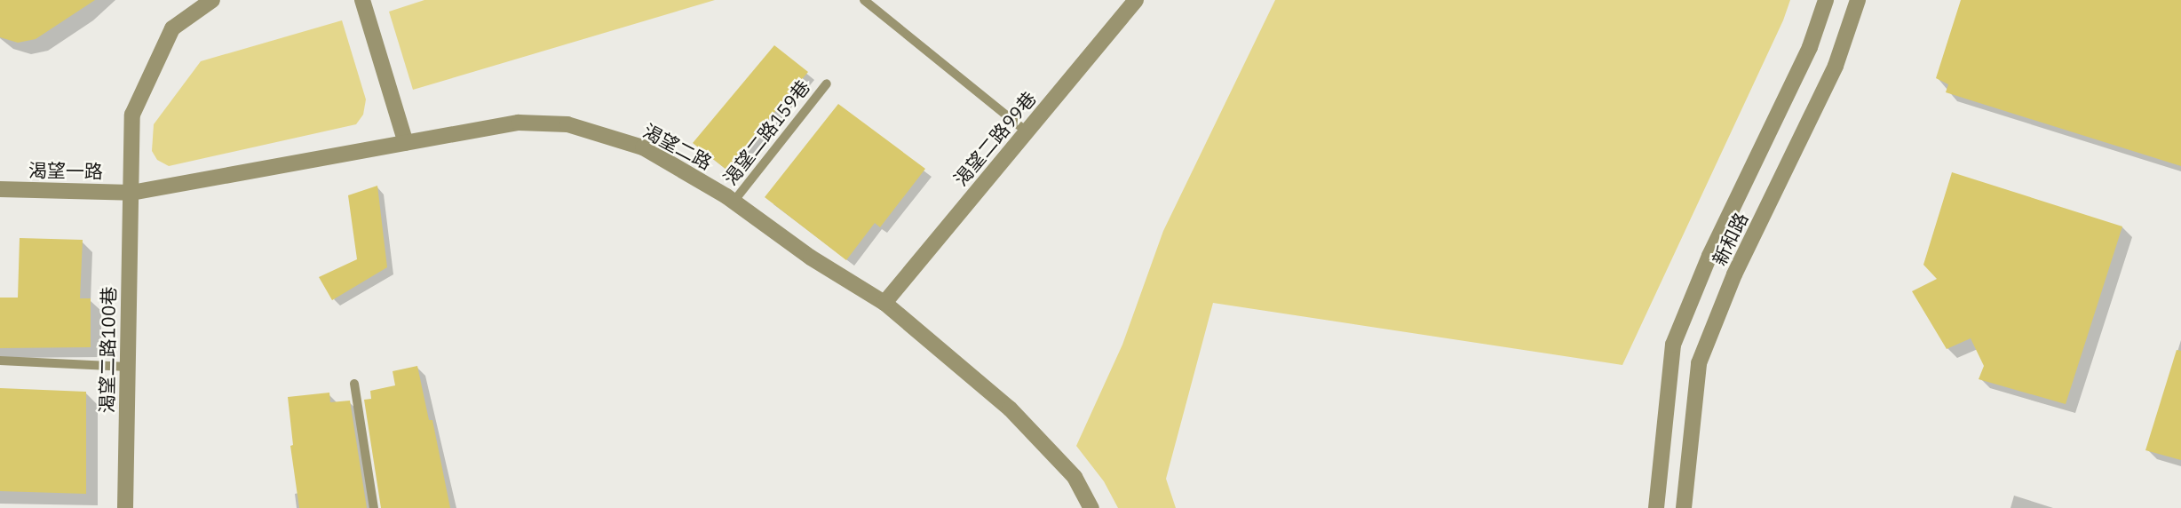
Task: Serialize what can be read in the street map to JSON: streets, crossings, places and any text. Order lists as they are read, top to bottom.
{
  "streets": {
    "street": [
      "渴望二路99巷",
      "渴望二路",
      "渴望一路",
      "新和路",
      "渴望二路100巷"
    ],
    "lane": ["渴望二路159巷"]
  },
  "crossings": [
    ["渴望二路159巷", "渴望二路"],
    ["渴望二路99巷", "渴望二路"],
    ["渴望二路", "渴望一路"],
    ["渴望二路", "渴望二路100巷"],
    ["渴望一路", "渴望二路100巷"]
  ]
}
